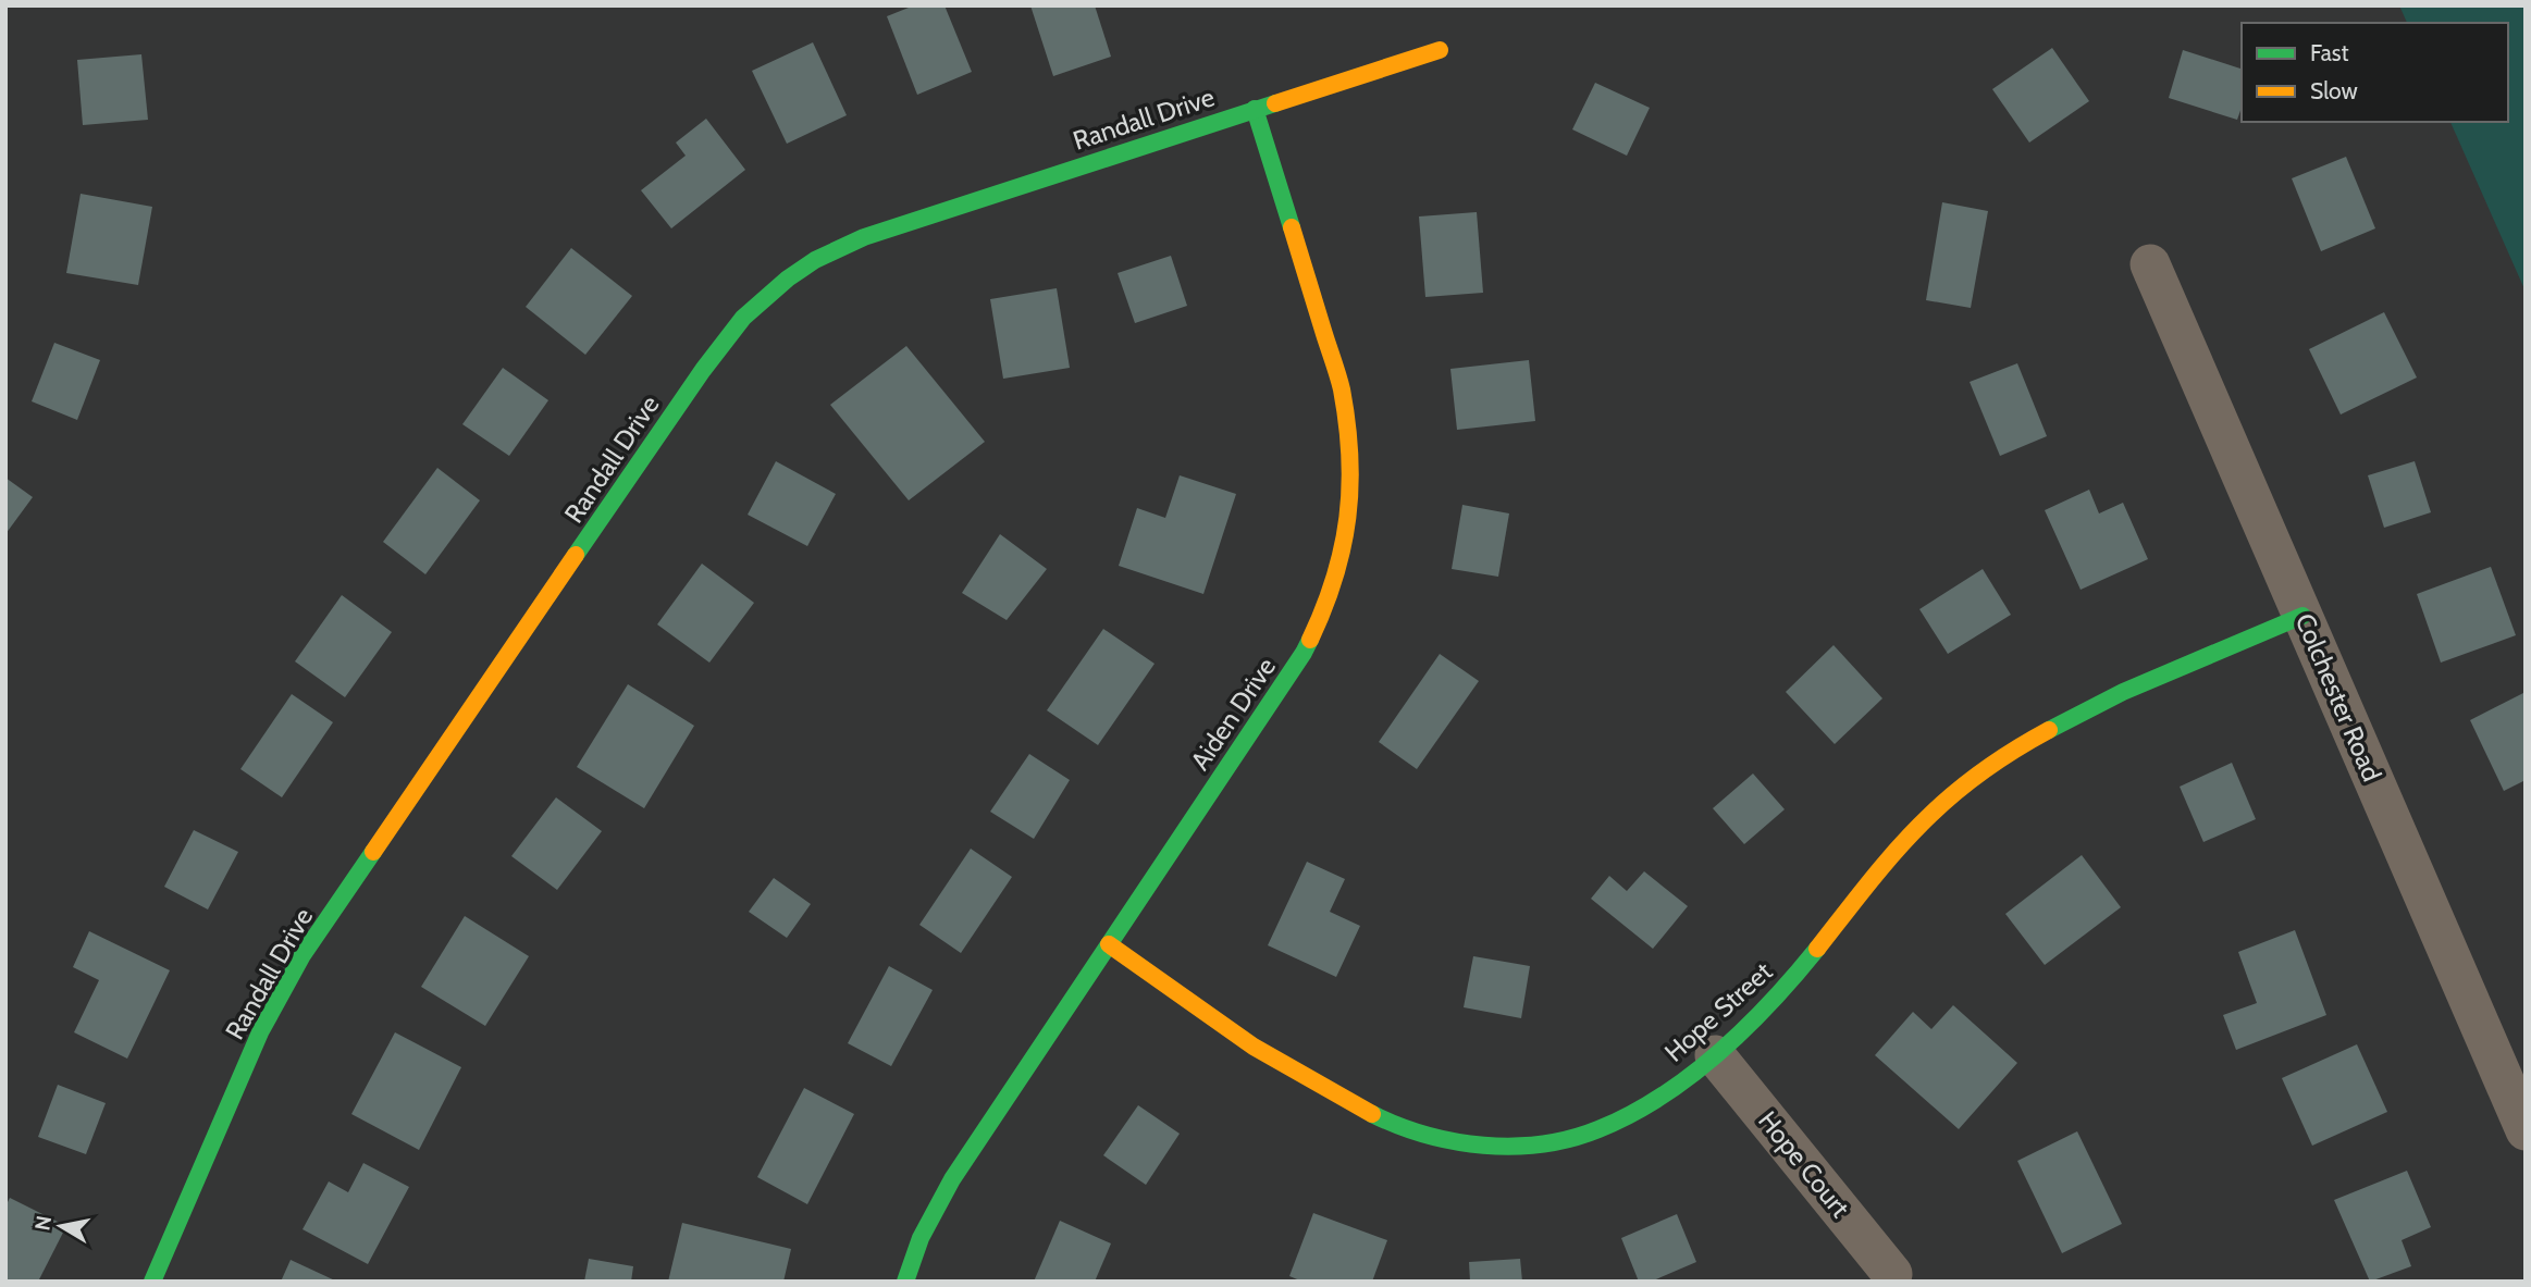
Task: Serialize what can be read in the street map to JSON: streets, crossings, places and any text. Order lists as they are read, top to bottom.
{
  "streets": {
    "street": [
      "Randall Drive",
      "Colchester Road",
      "Aiden Drive",
      "Hope Street",
      "Hope Court"
    ]
  },
  "crossings": [
    ["Randall Drive", "Aiden Drive"],
    ["Colchester Road", "Hope Street"],
    ["Aiden Drive", "Hope Street"],
    ["Hope Street", "Hope Court"]
  ],
  "legend": ["Fast", "Slow"],
  "north": "left"
}
